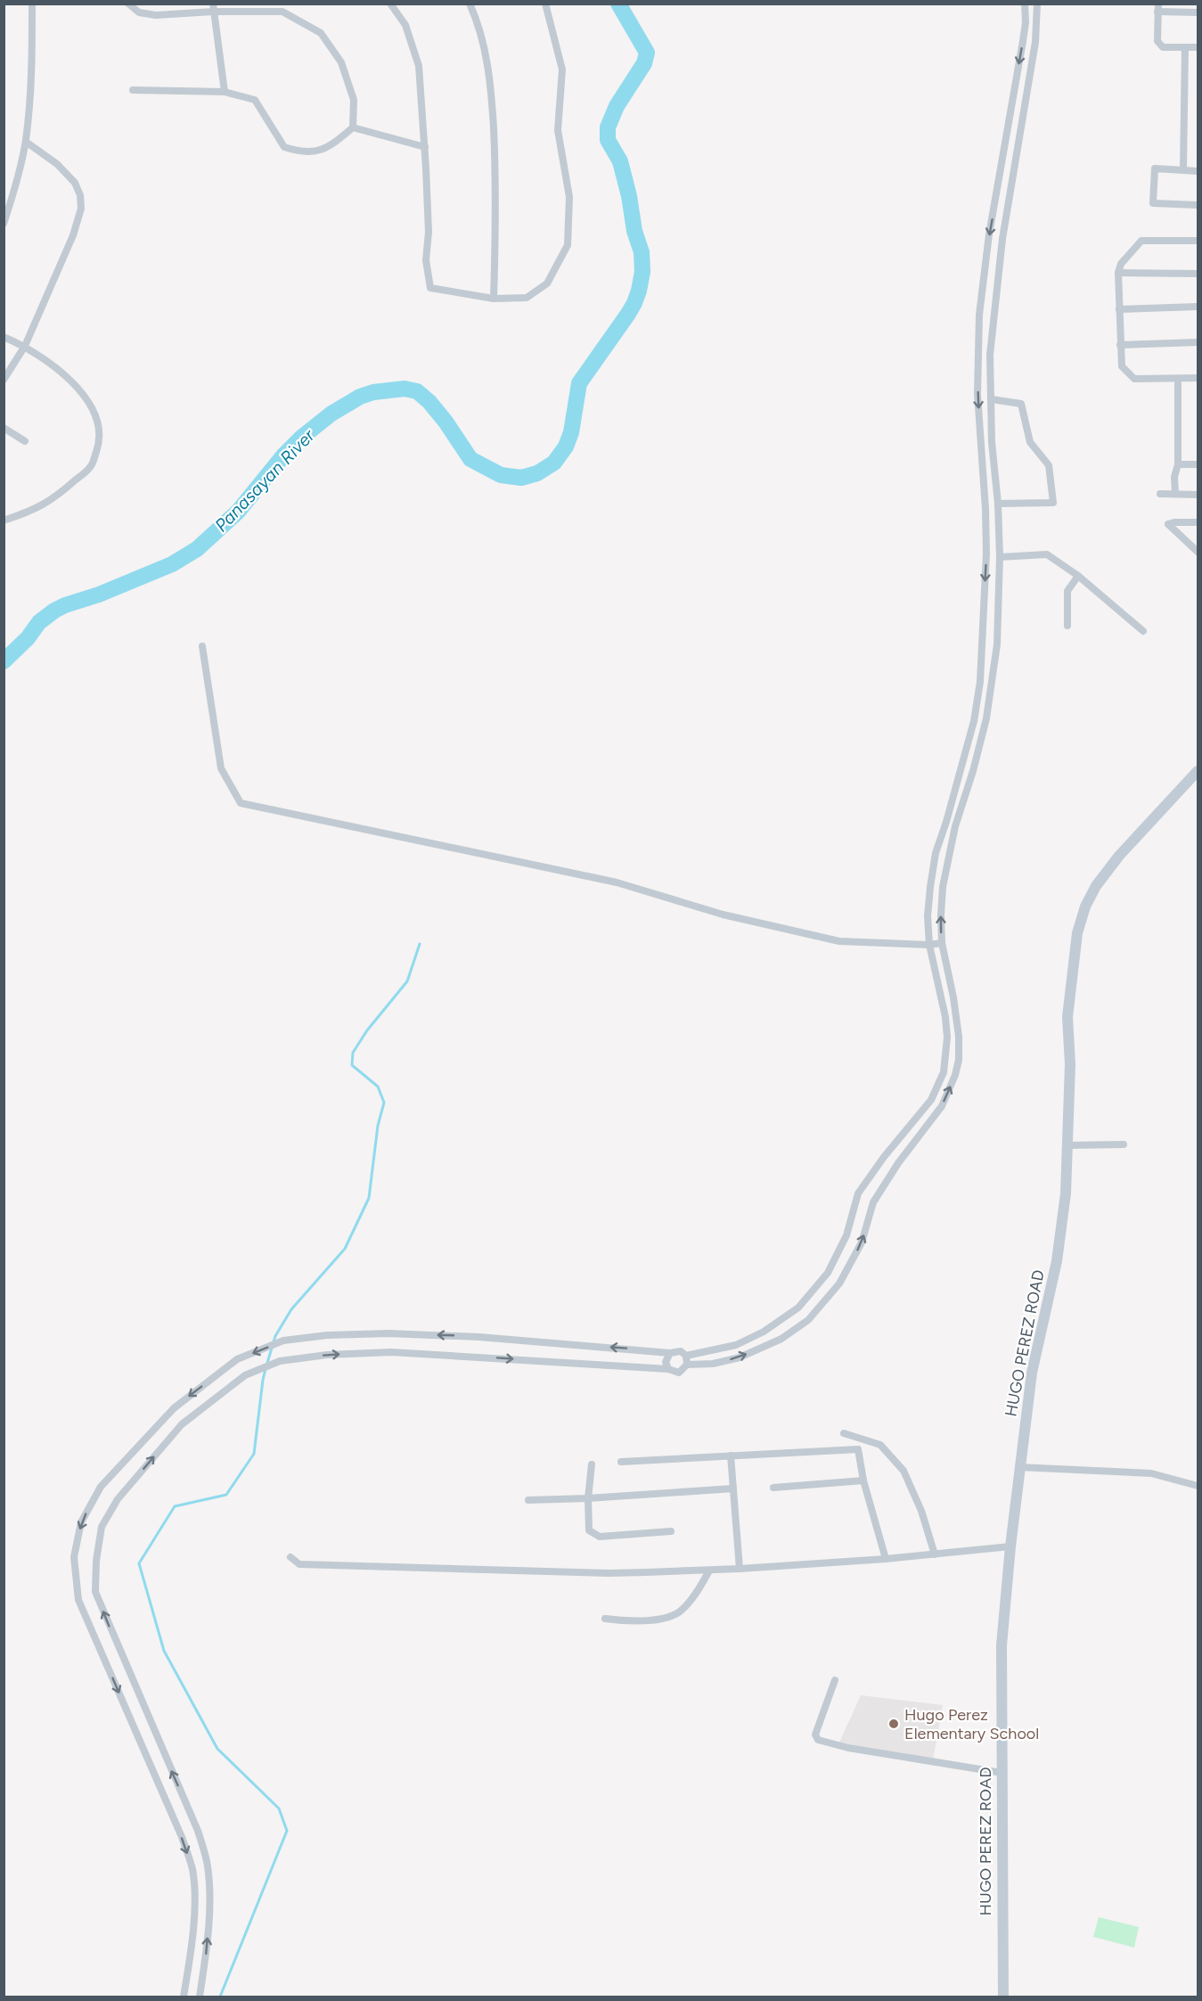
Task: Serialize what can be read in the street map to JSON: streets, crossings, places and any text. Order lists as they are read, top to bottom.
{
  "streets": {
    "street": ["HUGO PEREZ ROAD"]
  },
  "water": ["Panasayan River"],
  "places": ["Hugo Perez Elementary School"]
}
